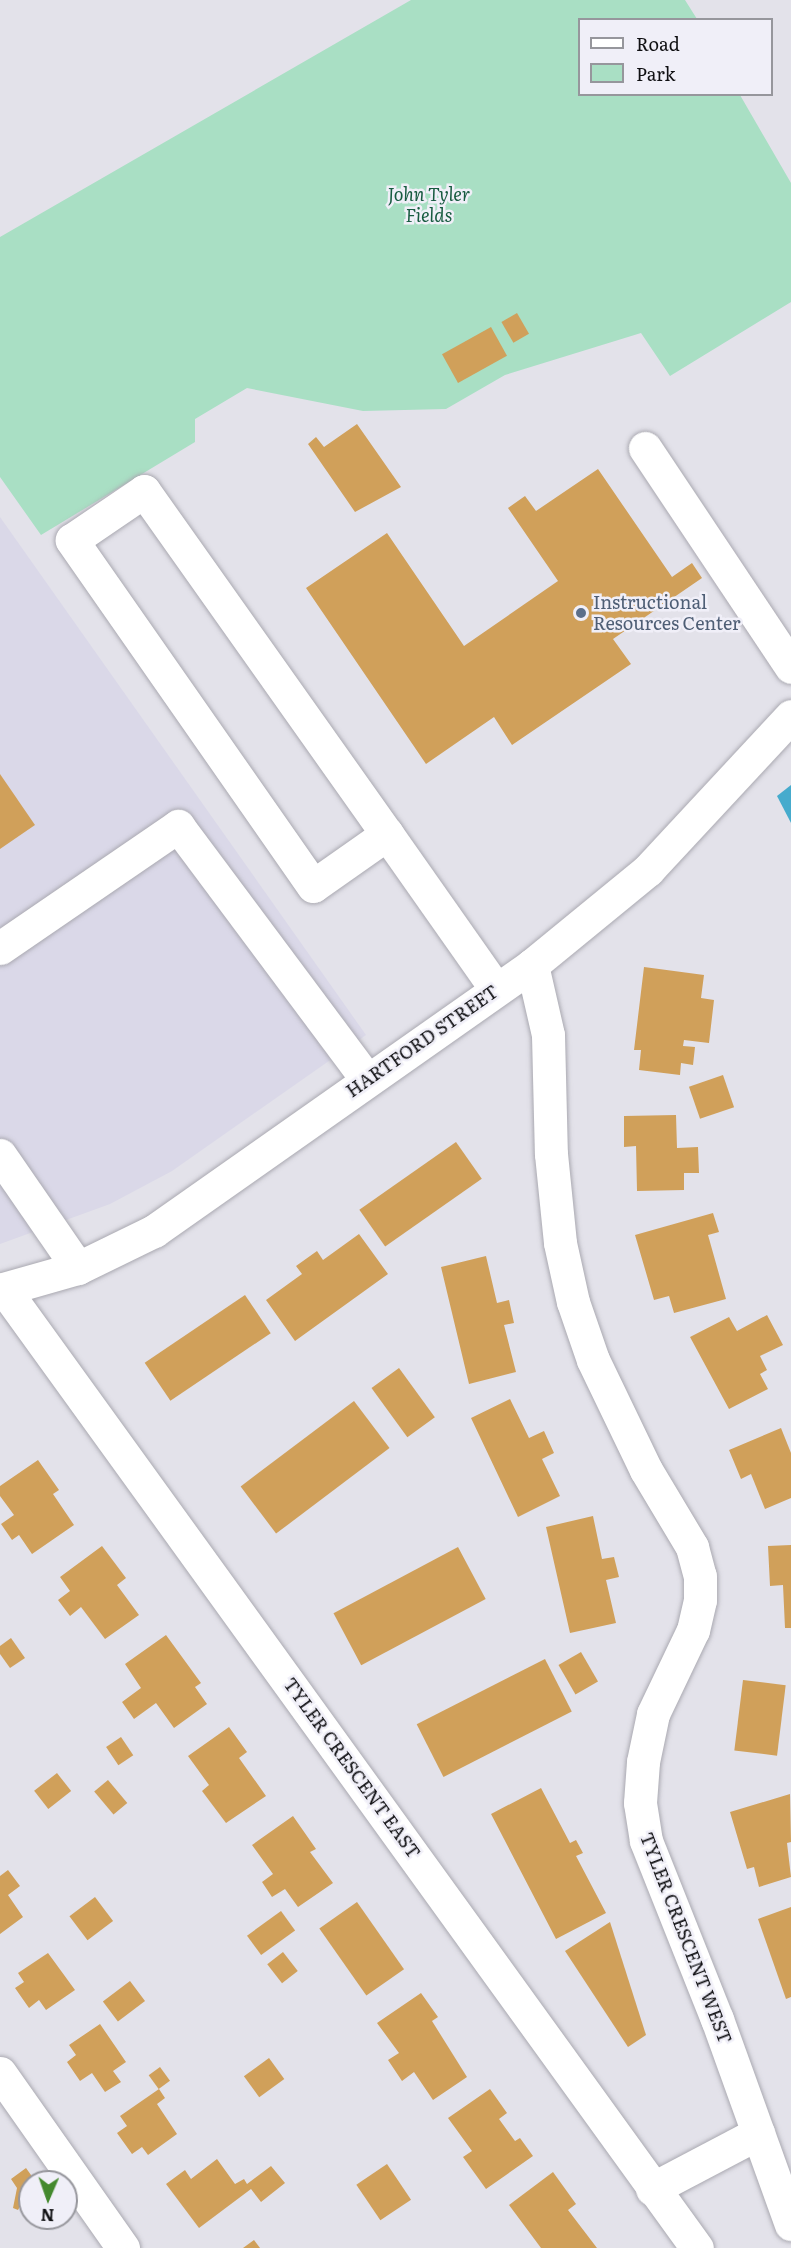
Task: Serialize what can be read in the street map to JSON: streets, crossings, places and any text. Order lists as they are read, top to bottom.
{
  "streets": {
    "street": ["HARTFORD STREET", "TYLER CRESCENT EAST", "TYLER CRESCENT WEST"]
  },
  "crossings": [
    ["HARTFORD STREET", "TYLER CRESCENT EAST"],
    ["HARTFORD STREET", "TYLER CRESCENT WEST"]
  ],
  "parks": ["John Tyler Fields"],
  "places": ["Instructional Resources Center"],
  "legend": ["Road", "Park"],
  "north": "bottom"
}
